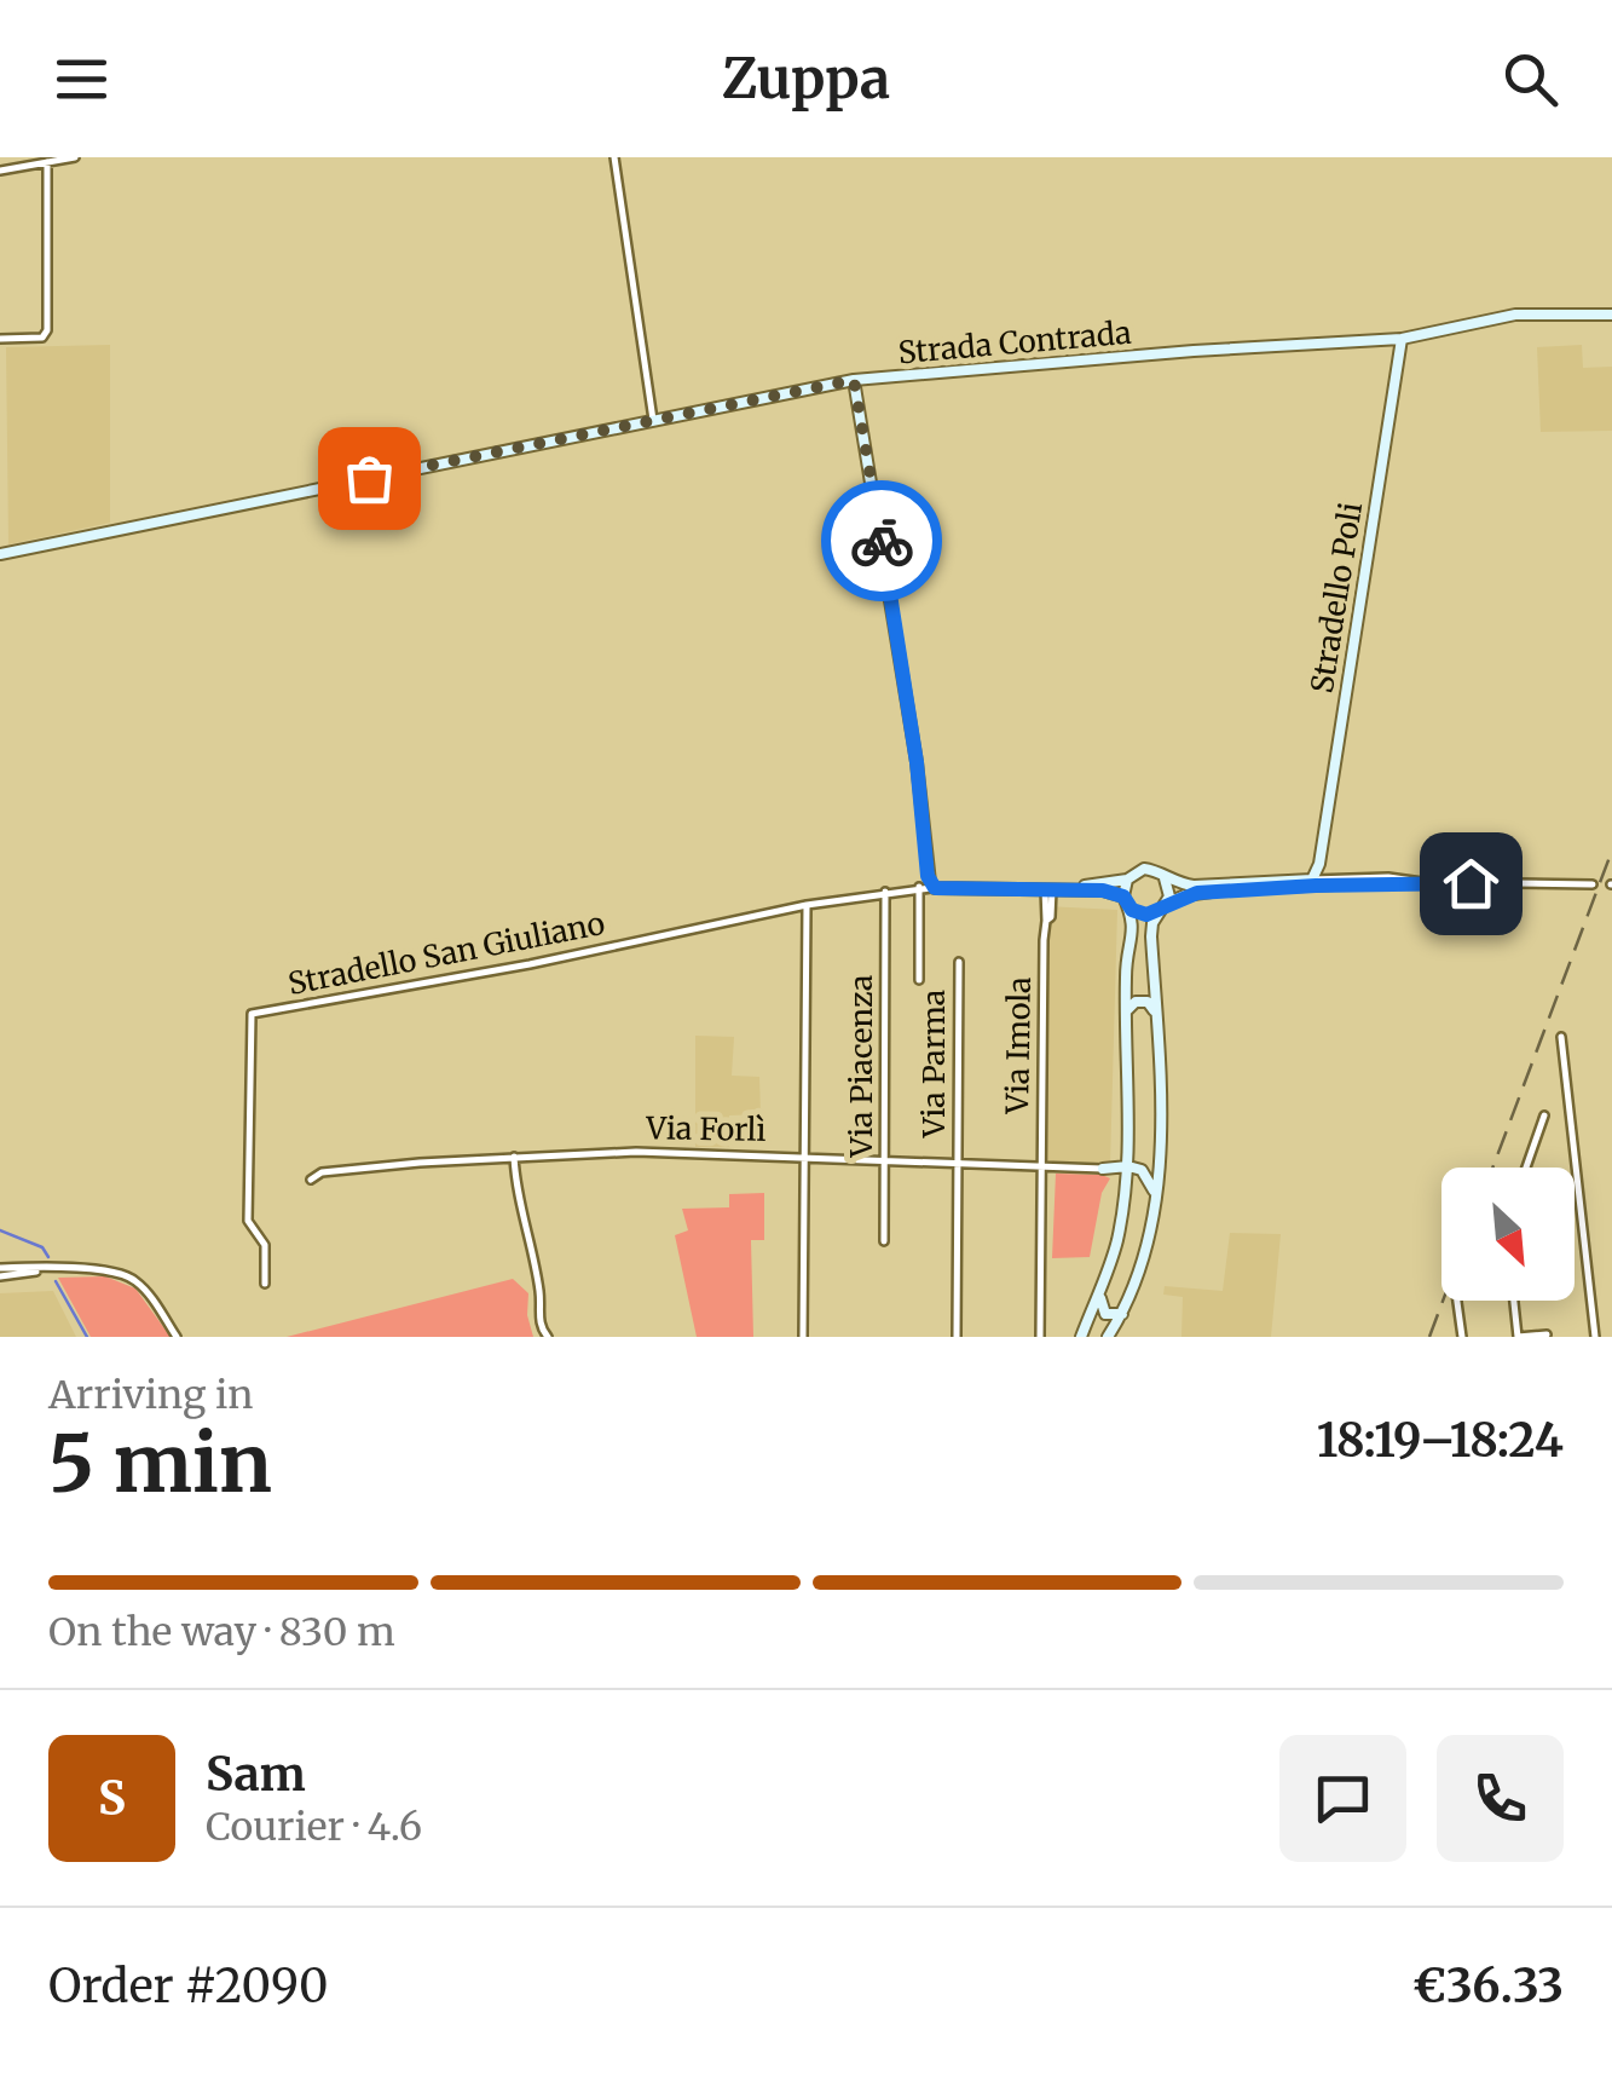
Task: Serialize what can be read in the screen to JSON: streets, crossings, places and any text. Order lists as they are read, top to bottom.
{
  "streets": {
    "street": [
      "Strada Contrada",
      "Stradello Poli",
      "Stradello San Giuliano",
      "Via Imola",
      "Via Parma",
      "Via Piacenza",
      "Via Forlì"
    ]
  },
  "crossings": [
    ["Strada Contrada", "Stradello Poli"],
    ["Stradello San Giuliano", "Via Imola"],
    ["Stradello San Giuliano", "Via Piacenza"],
    ["Via Imola", "Via Forlì"],
    ["Via Parma", "Via Forlì"],
    ["Via Piacenza", "Via Forlì"]
  ],
  "north": "bottom right",
  "page": {
    "header": "Zuppa",
    "heading": ["5 min", "Arriving in", "18:19–18:24"],
    "panel": [
      "Sam",
      "Courier · 4.6",
      "Order #2090",
      "€36.33"
    ],
    "bar": "On the way · 830 m",
    "round": "S"
  }
}
